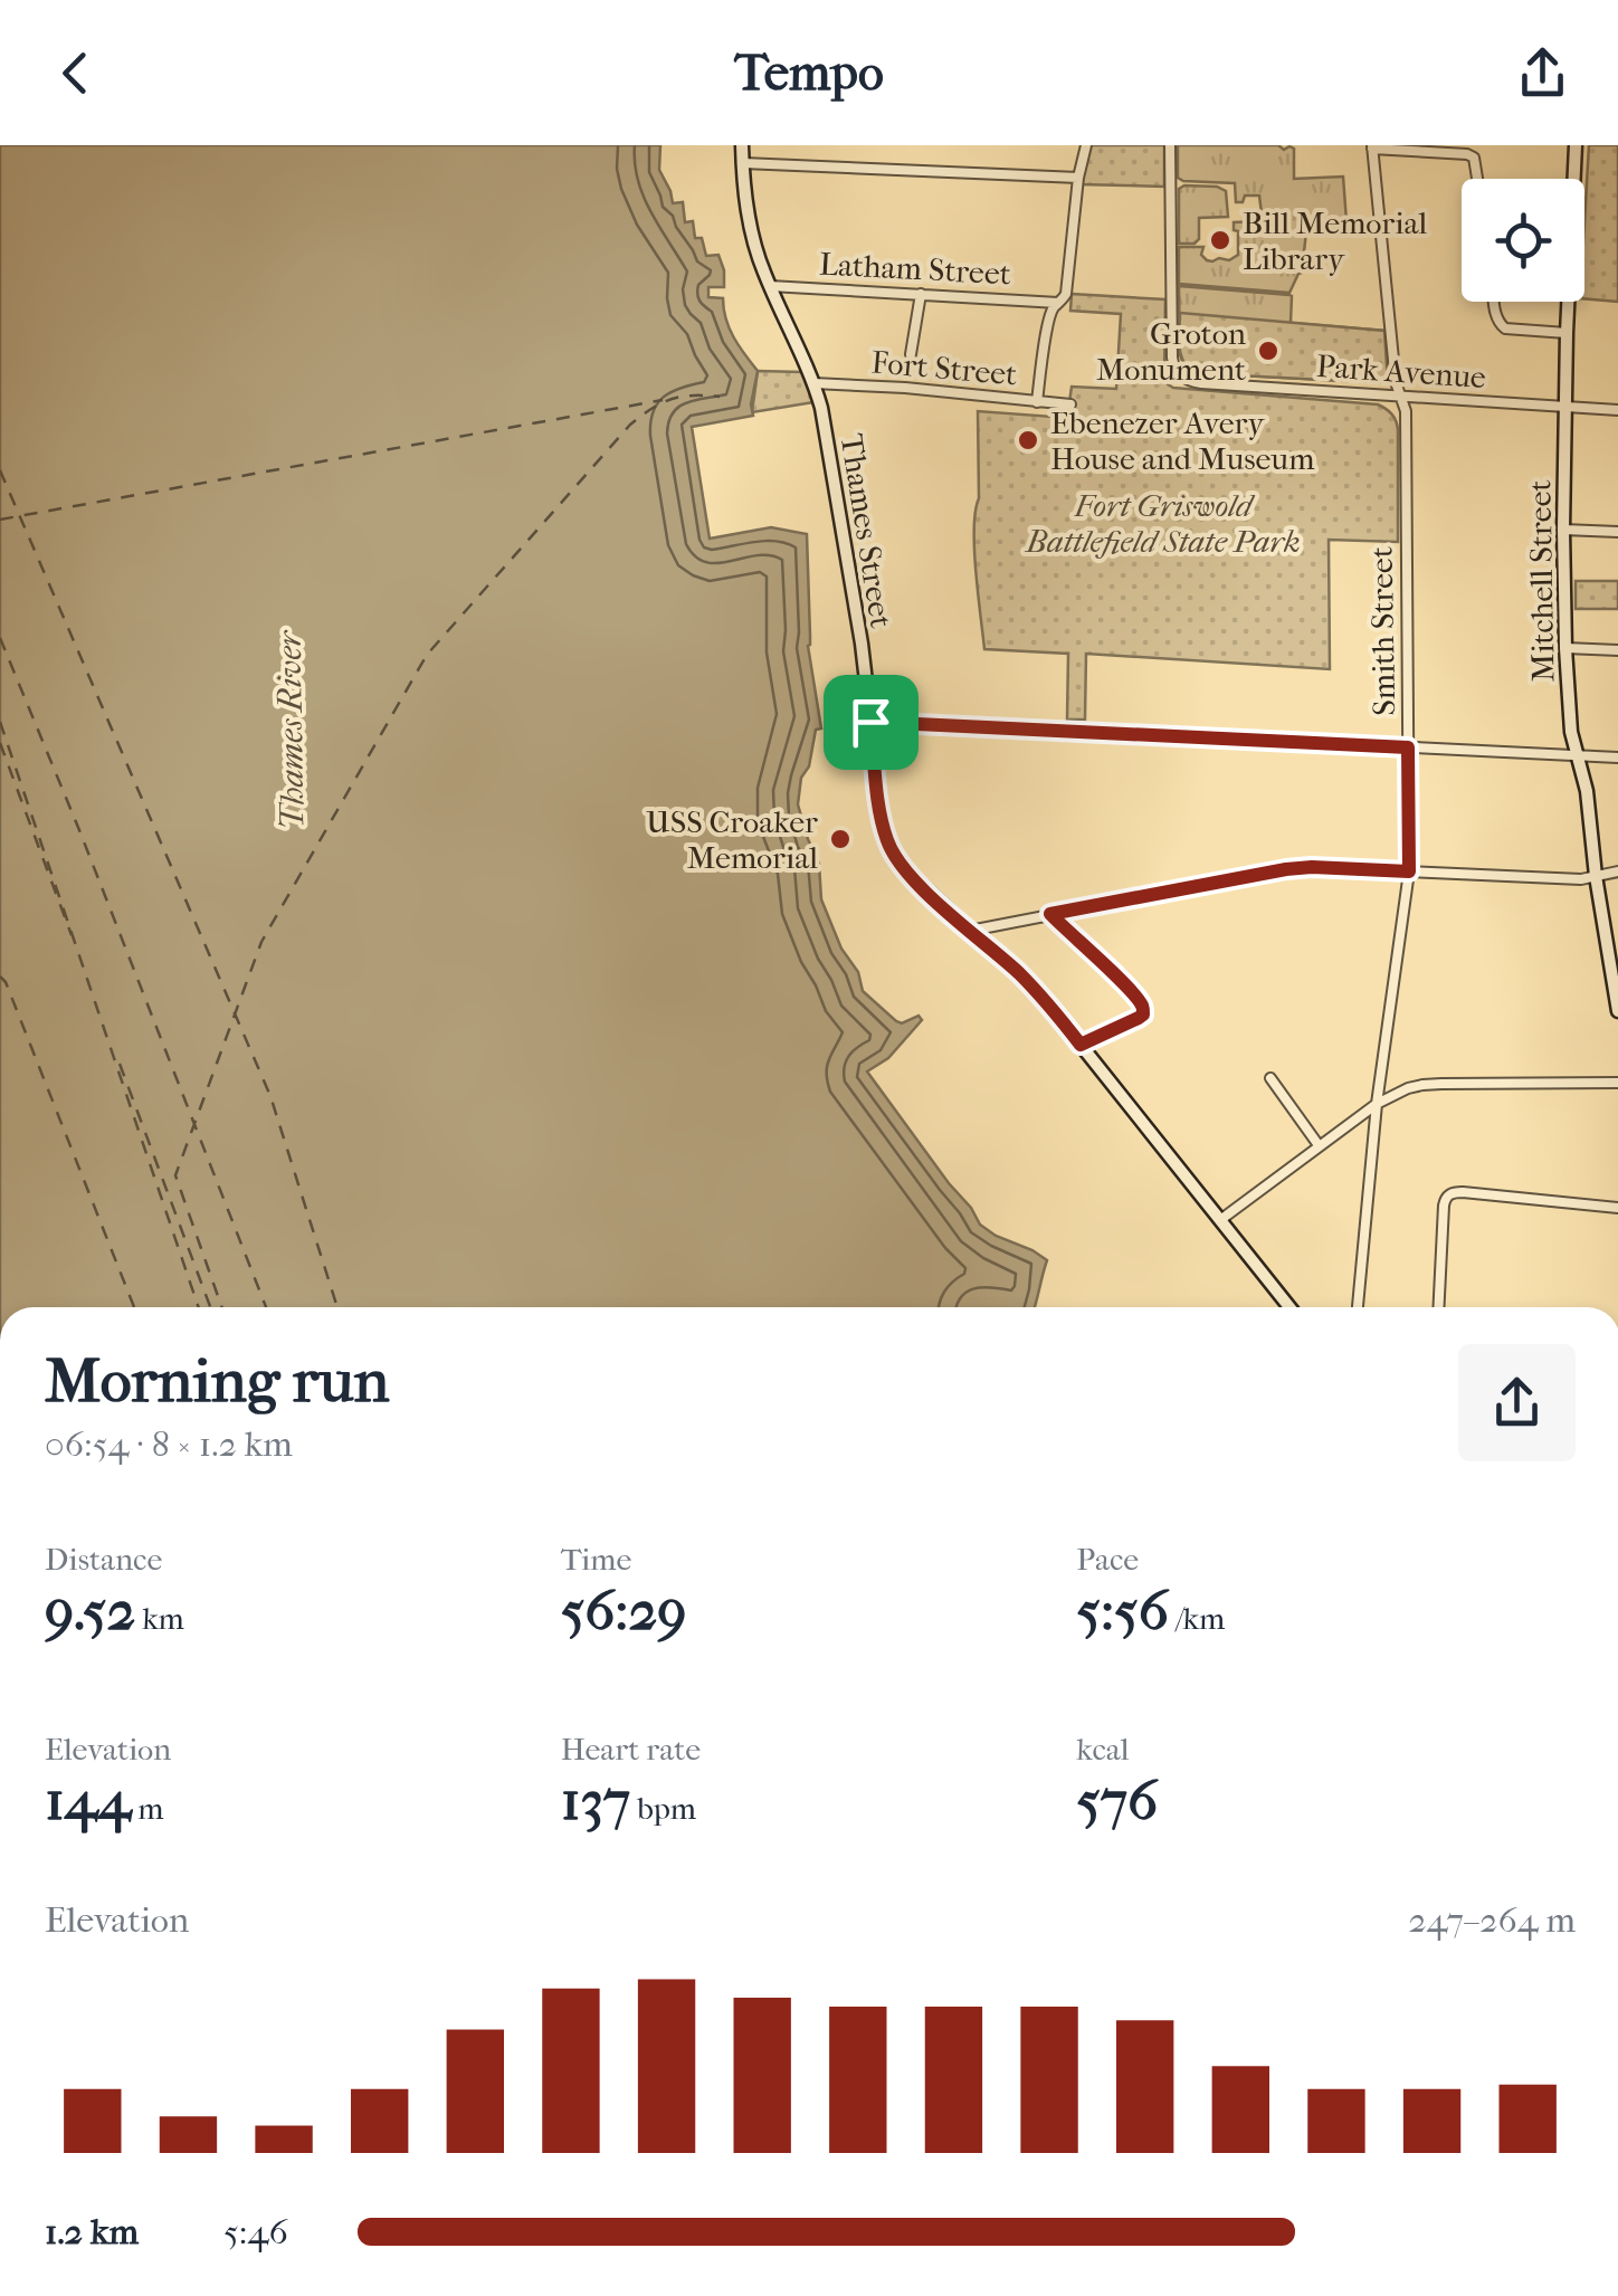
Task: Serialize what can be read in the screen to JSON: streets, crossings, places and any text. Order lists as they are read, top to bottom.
{
  "streets": {
    "street": [
      "Latham Street",
      "Fort Street",
      "Park Avenue",
      "Thames Street",
      "Mitchell Street",
      "Smith Street"
    ]
  },
  "crossings": [
    ["Latham Street", "Thames Street"],
    ["Fort Street", "Thames Street"],
    ["Park Avenue", "Mitchell Street"],
    ["Park Avenue", "Smith Street"]
  ],
  "water": ["Thames River"],
  "parks": ["Fort Griswold Battlefield State Park"],
  "places": [
    "Bill Memorial Library",
    "Groton Monument",
    "Ebenezer Avery House and Museum",
    "USS Croaker Memorial"
  ],
  "page": {
    "header": "Tempo",
    "heading": ["Morning run", "06:54 · 8 × 1.2 km"],
    "stats": [
      ["Distance", "9.52 km"],
      ["Time", "56:29"],
      ["Pace", "5:56 /km"],
      ["Elevation", "144 m"],
      ["Heart rate", "137 bpm"],
      ["kcal", "576"]
    ],
    "chart": ["Elevation", "247–264 m"],
    "list": [
      {
        "name": "1.2 km",
        "note": "5:46"
      }
    ]
  }
}
